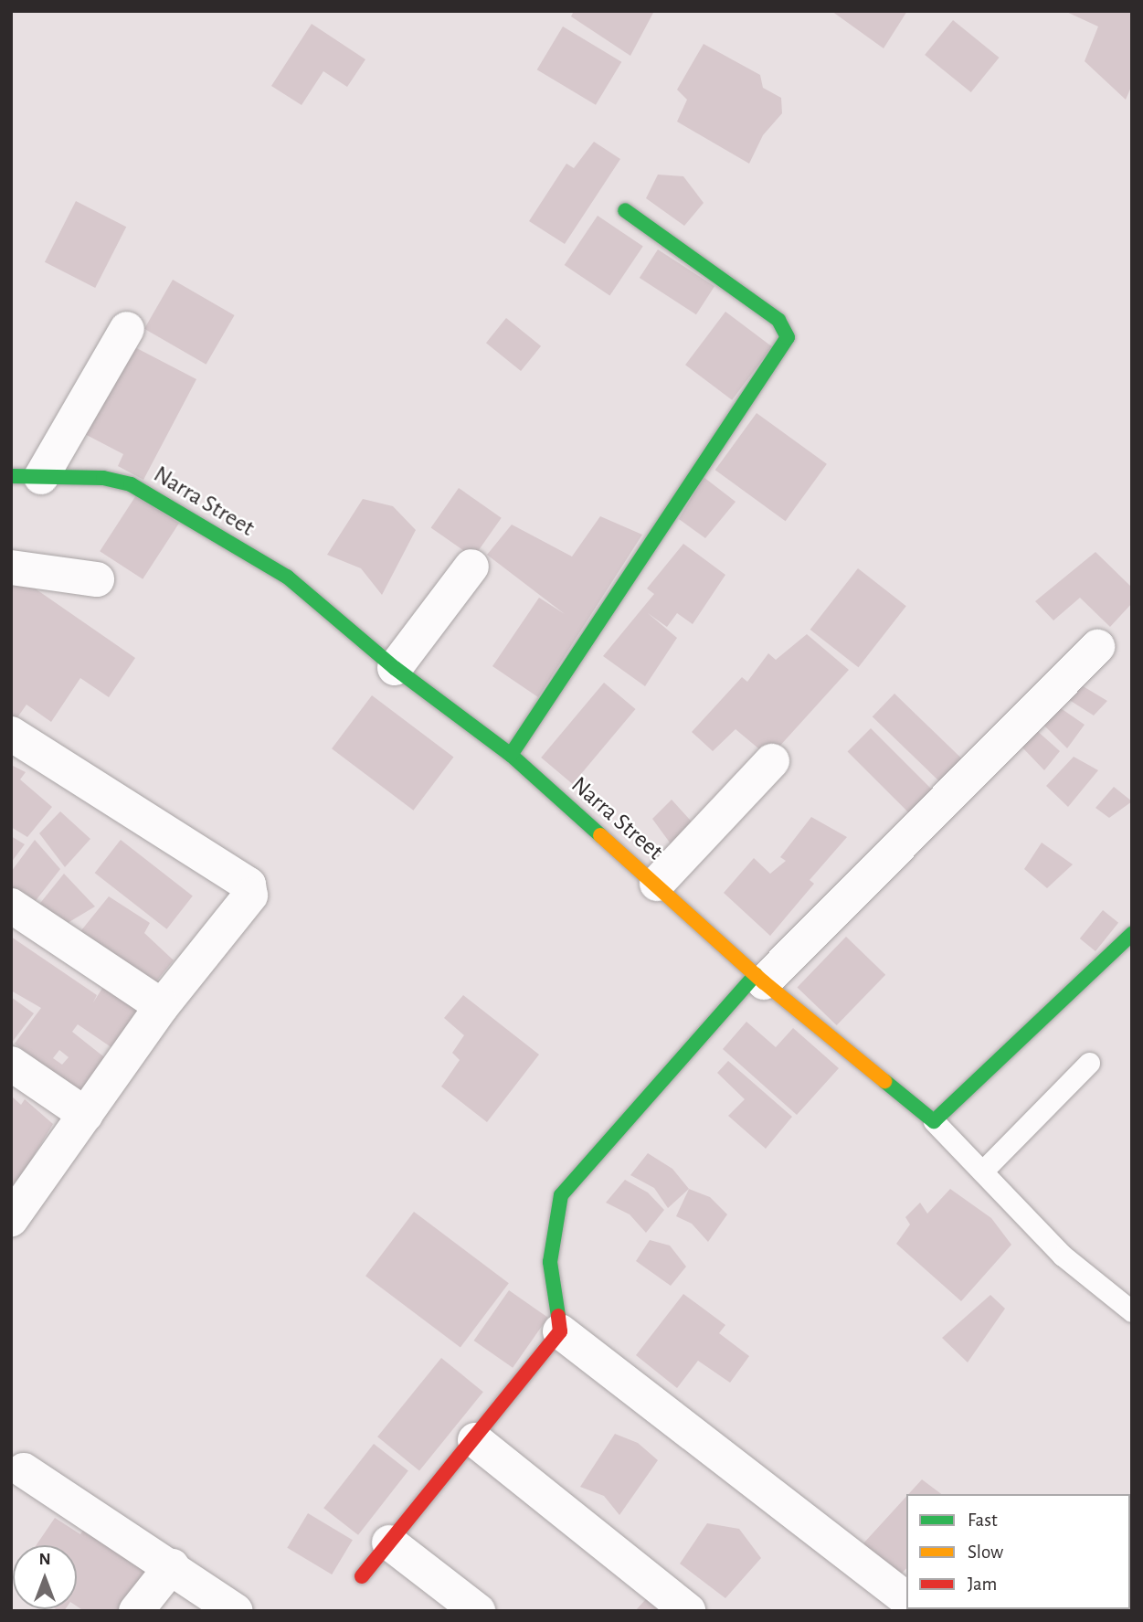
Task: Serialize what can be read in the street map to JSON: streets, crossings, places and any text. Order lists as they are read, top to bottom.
{
  "streets": {
    "street": ["Narra Street"]
  },
  "legend": ["Fast", "Slow", "Jam"],
  "north": "top"
}
